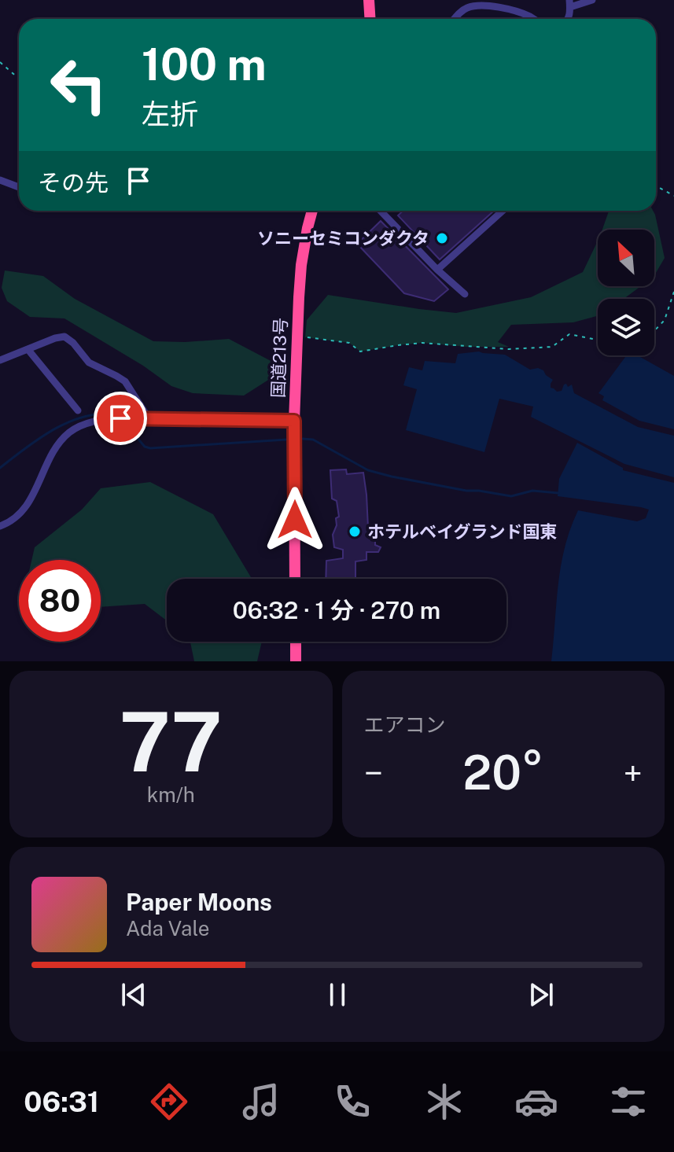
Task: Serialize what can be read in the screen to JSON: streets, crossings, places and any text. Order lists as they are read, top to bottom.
{
  "streets": {
    "highway": ["国道213号"]
  },
  "places": ["ソニーセミコンダクタ", "ホテルベイグランド国東"],
  "north": "top left",
  "page": {
    "turn": ["100 m", "左折"],
    "then": "その先",
    "limit": "80",
    "trip": "06:32 · 1 分 · 270 m",
    "tile": [
      ["77", "km/h"],
      "エアコン"
    ],
    "heat": ["−", "20°", "+"],
    "song": ["Paper Moons", "Ada Vale"],
    "tabs": "06:31"
  }
}
